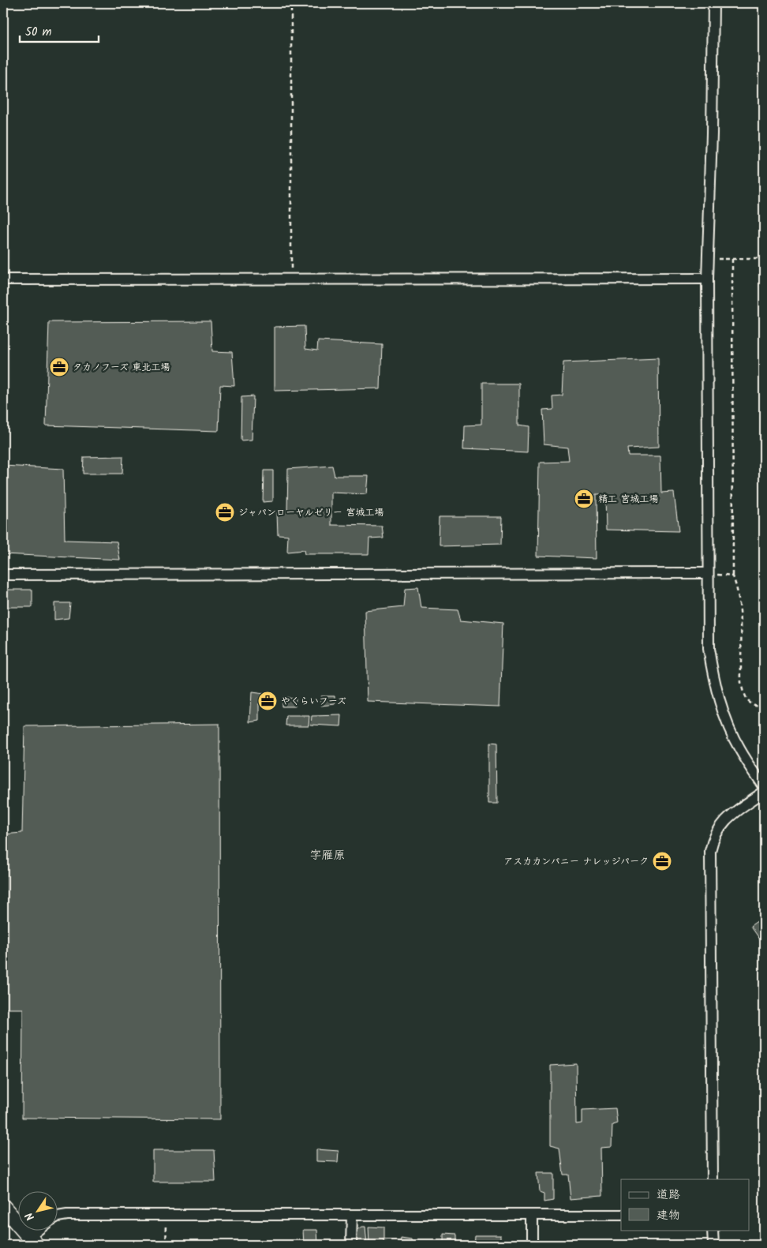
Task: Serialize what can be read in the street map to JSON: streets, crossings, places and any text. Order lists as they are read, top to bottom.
{
  "districts": ["字雁原"],
  "places": {
    "office": [
      "タカノフーズ 東北工場",
      "精工 宮城工場",
      "ジャパンローヤルゼリー 宮城工場",
      "やくらいフーズ",
      "アスカカンパニー ナレッジパーク"
    ]
  },
  "legend": ["道路", "建物"],
  "scale_bar": "50 m",
  "north": "bottom left"
}
